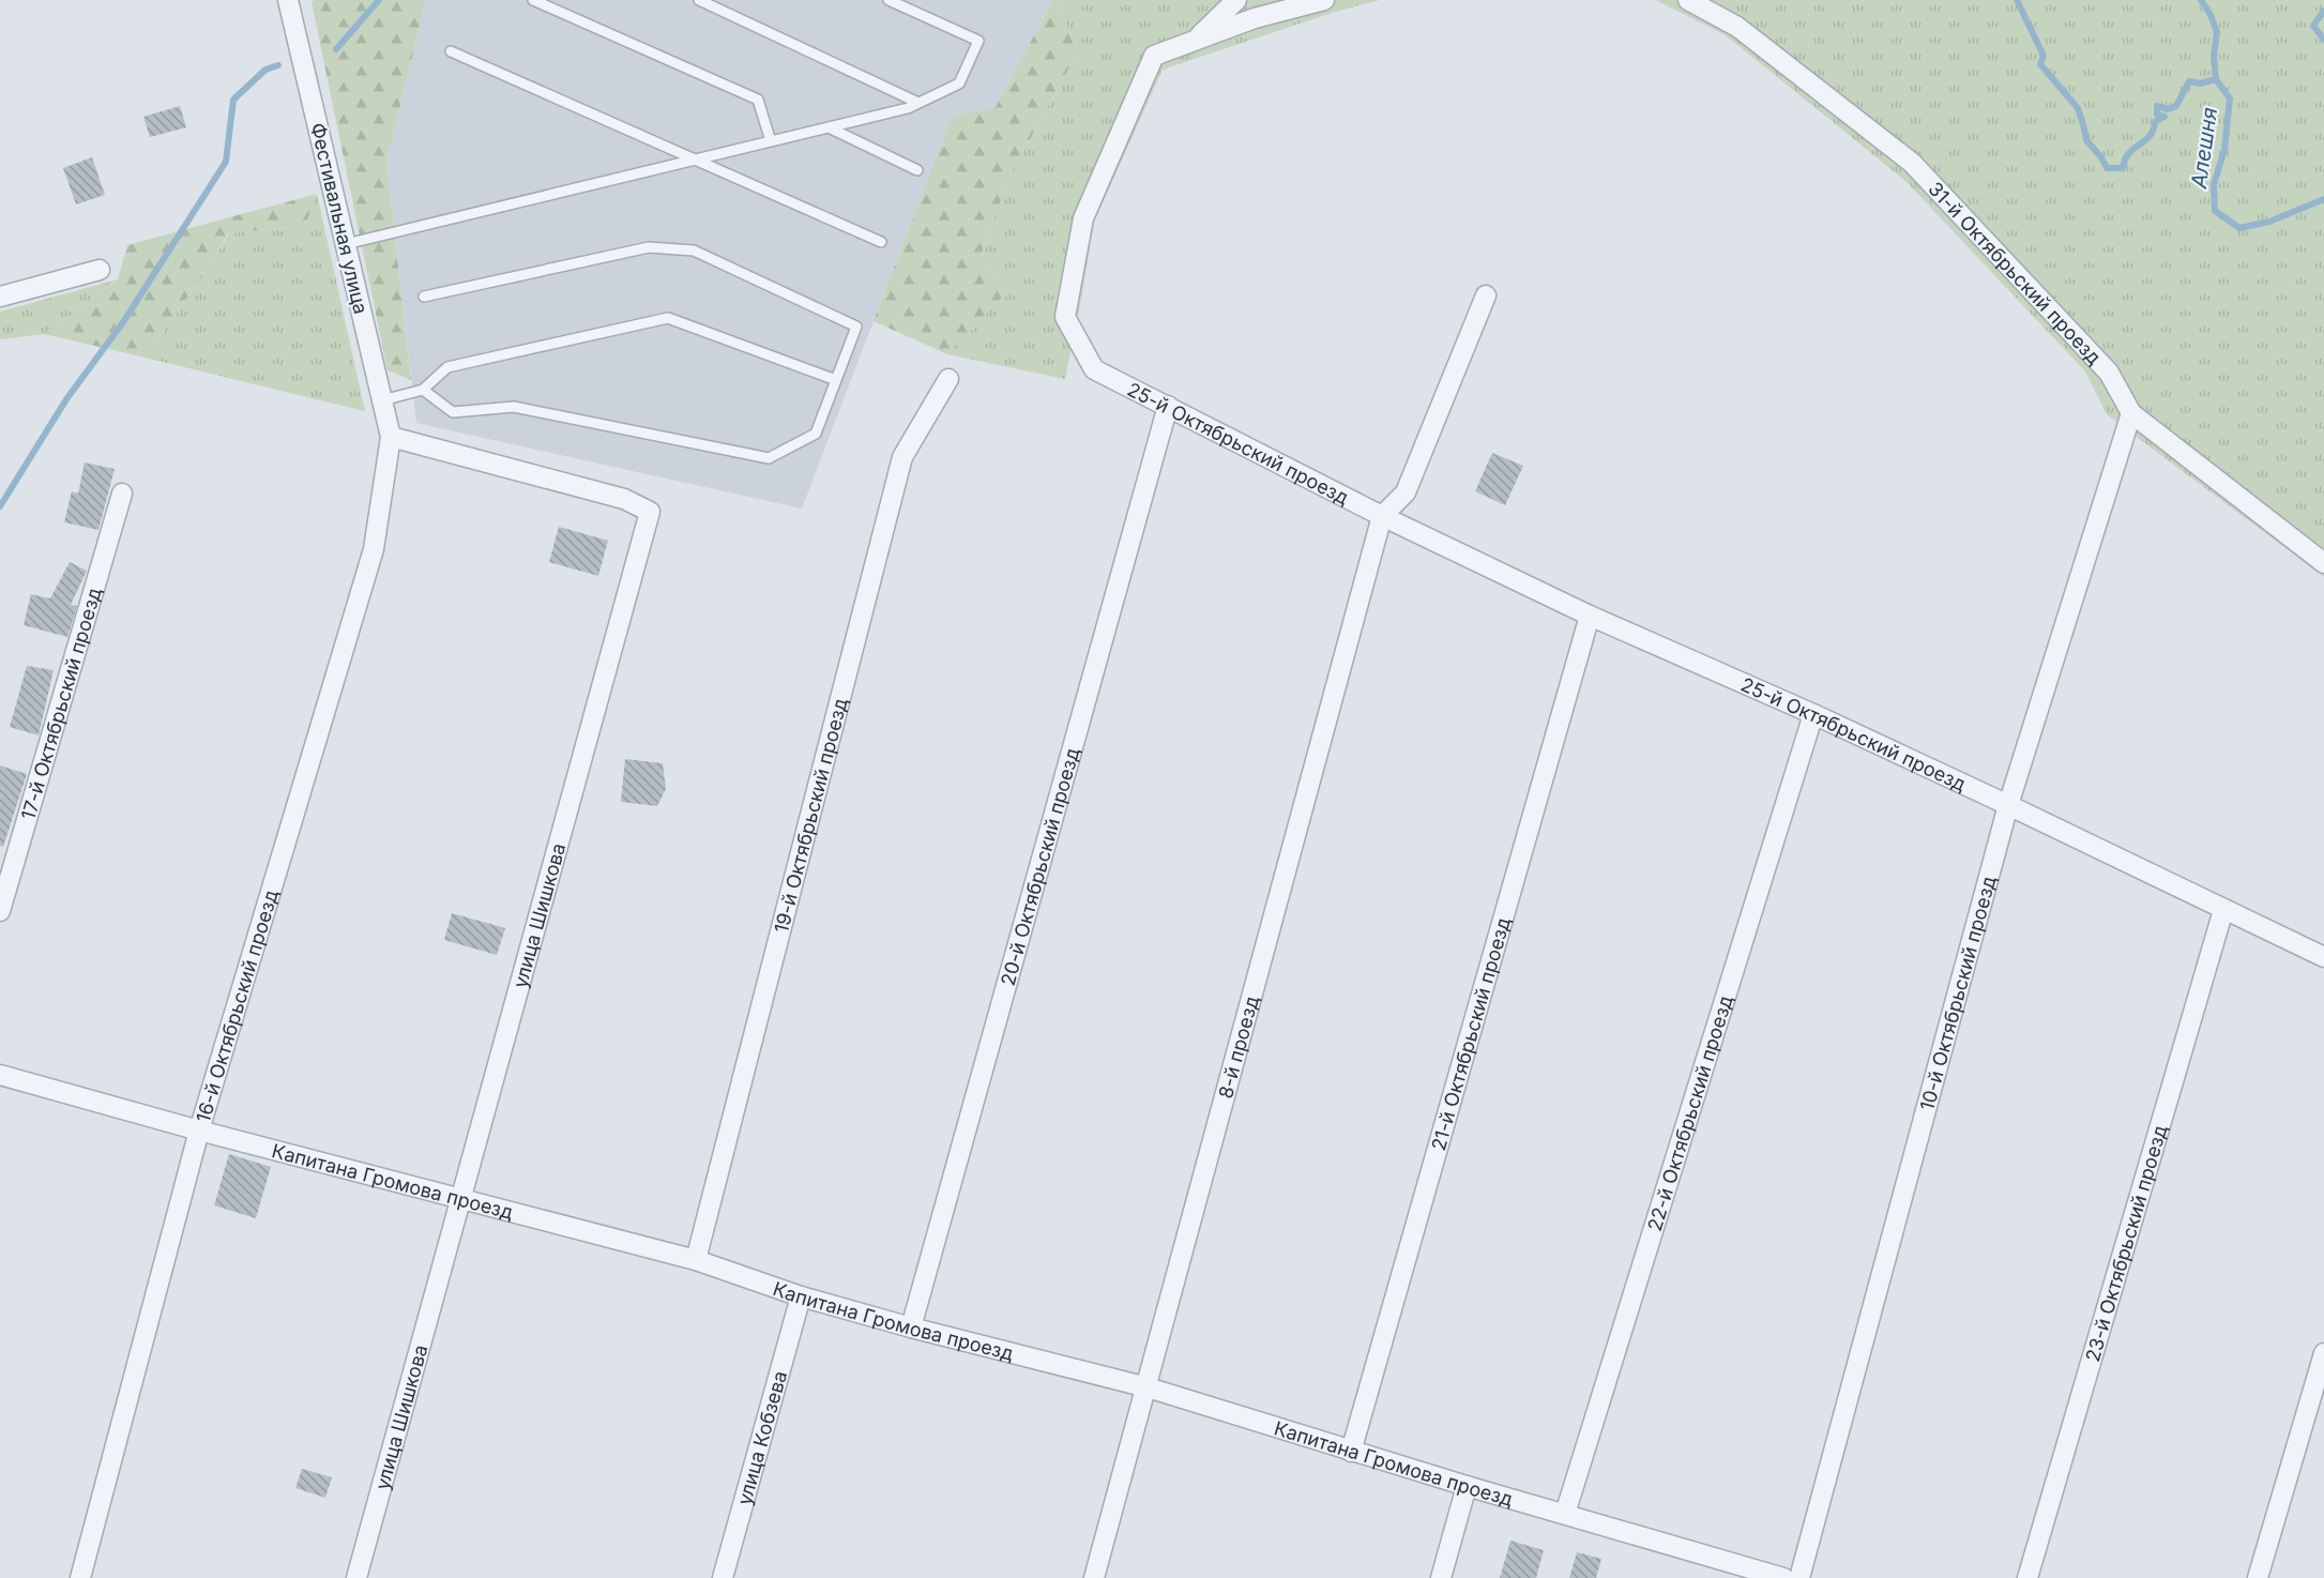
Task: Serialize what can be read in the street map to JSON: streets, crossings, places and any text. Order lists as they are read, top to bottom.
{
  "streets": {
    "street": [
      "Фестивальная улица",
      "31-й Октябрьский проезд",
      "25-й Октябрьский проезд",
      "17-й Октябрьский проезд",
      "19-й Октябрьский проезд",
      "20-й Октябрьский проезд",
      "улица Шишкова",
      "10-й Октябрьский проезд",
      "16-й Октябрьский проезд",
      "21-й Октябрьский проезд",
      "8-й проезд",
      "22-й Октябрьский проезд",
      "Капитана Громова проезд",
      "23-й Октябрьский проезд",
      "улица Кобзева"
    ]
  },
  "crossings": [
    ["Фестивальная улица", "улица Шишкова"],
    ["Фестивальная улица", "16-й Октябрьский проезд"],
    ["31-й Октябрьский проезд", "10-й Октябрьский проезд"],
    ["25-й Октябрьский проезд", "20-й Октябрьский проезд"],
    ["25-й Октябрьский проезд", "10-й Октябрьский проезд"],
    ["25-й Октябрьский проезд", "21-й Октябрьский проезд"],
    ["25-й Октябрьский проезд", "8-й проезд"],
    ["25-й Октябрьский проезд", "22-й Октябрьский проезд"],
    ["25-й Октябрьский проезд", "23-й Октябрьский проезд"],
    ["19-й Октябрьский проезд", "Капитана Громова проезд"],
    ["20-й Октябрьский проезд", "Капитана Громова проезд"],
    ["улица Шишкова", "16-й Октябрьский проезд"],
    ["улица Шишкова", "Капитана Громова проезд"],
    ["16-й Октябрьский проезд", "Капитана Громова проезд"],
    ["21-й Октябрьский проезд", "Капитана Громова проезд"],
    ["8-й проезд", "Капитана Громова проезд"],
    ["22-й Октябрьский проезд", "Капитана Громова проезд"],
    ["Капитана Громова проезд", "улица Кобзева"]
  ],
  "water": ["Алешня"]
}
